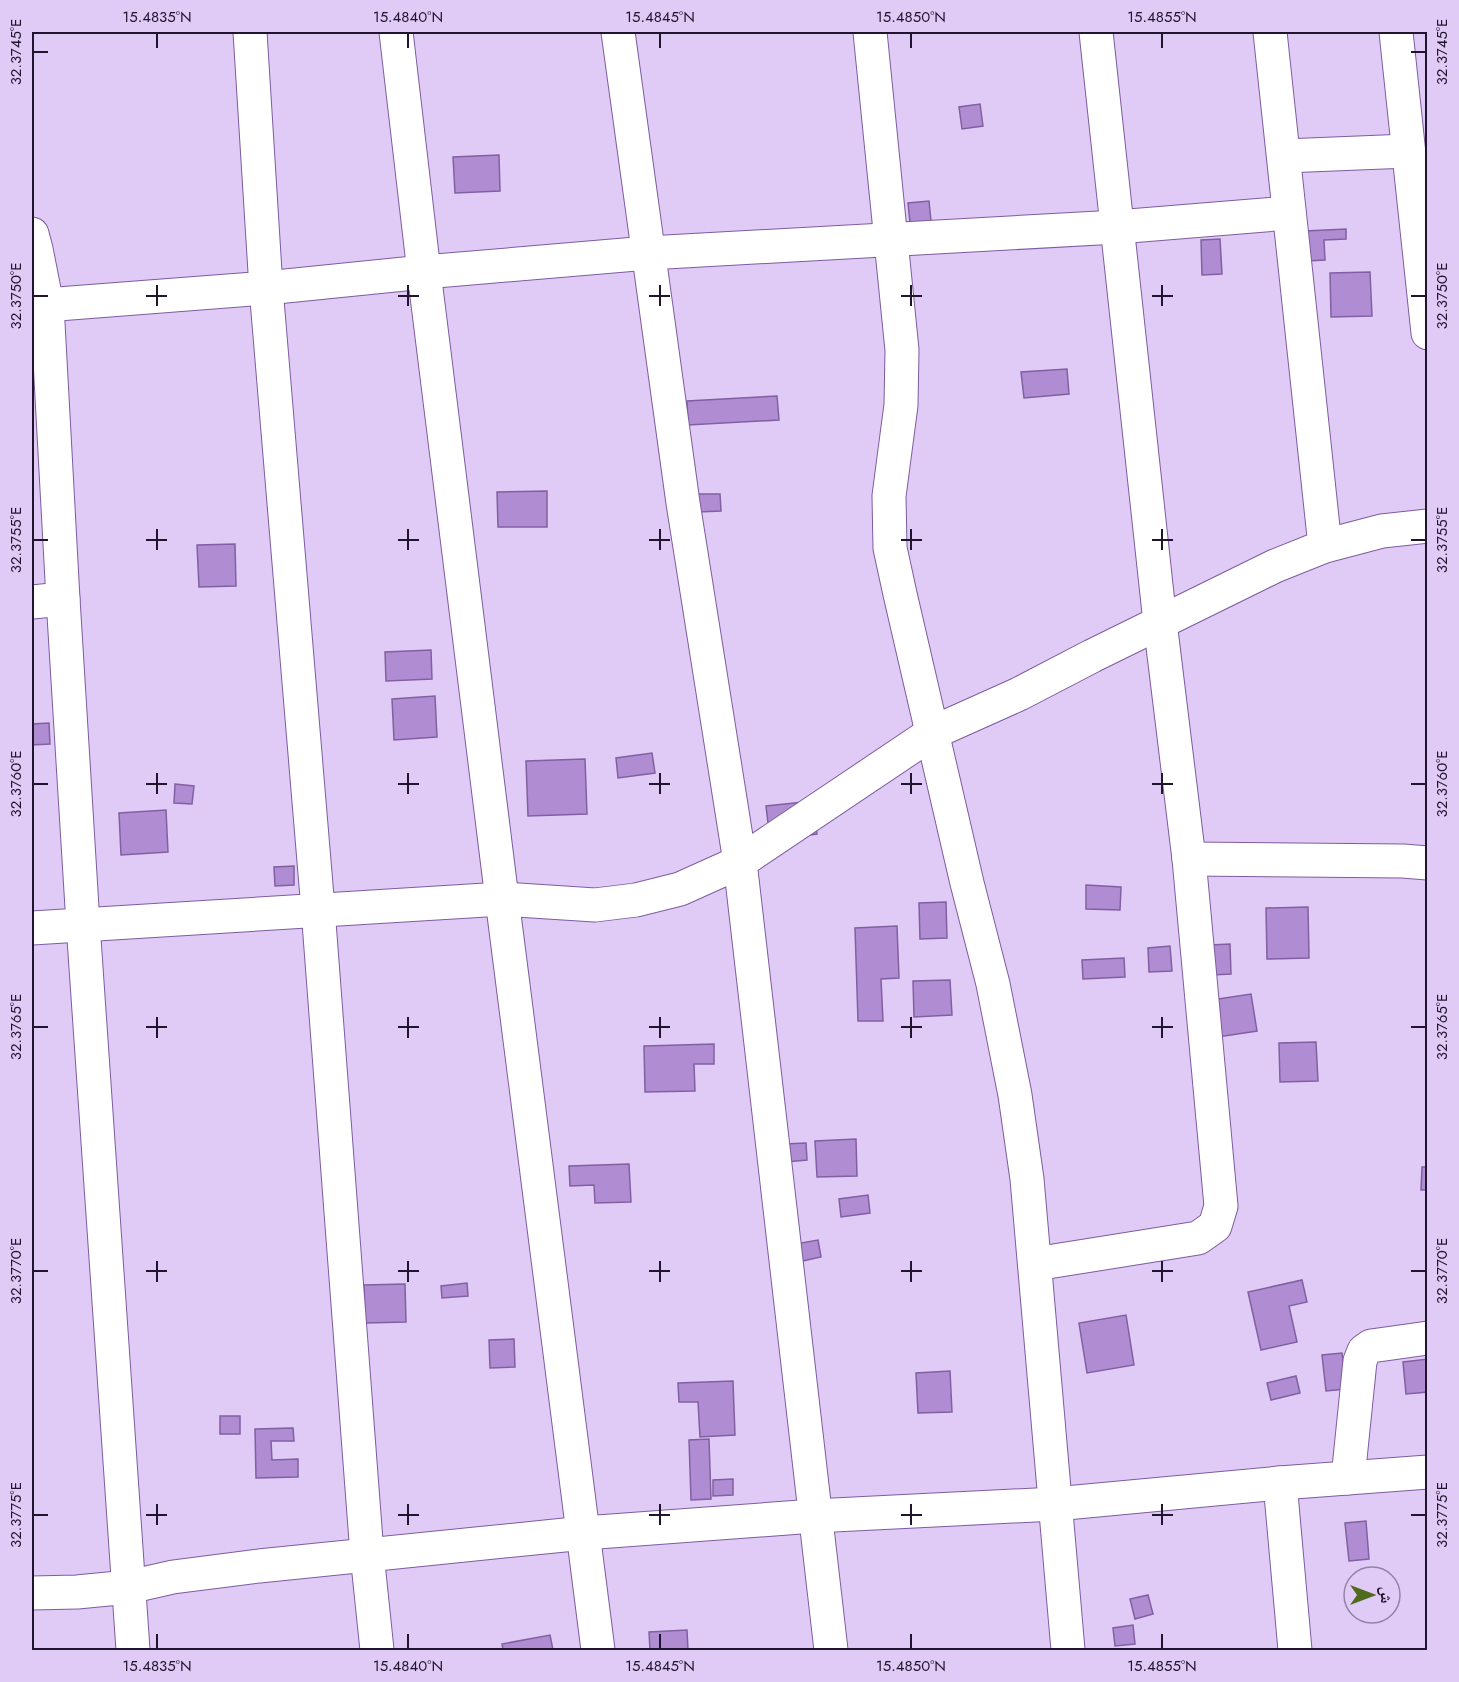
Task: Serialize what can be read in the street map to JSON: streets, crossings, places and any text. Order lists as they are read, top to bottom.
{
  "north": "right",
  "coordinates": [
    "15.4835°N",
    "15.4840°N",
    "15.4845°N",
    "15.4850°N",
    "15.4855°N",
    "32.3745°E",
    "32.3750°E",
    "32.3755°E",
    "32.3760°E",
    "32.3765°E",
    "32.3770°E",
    "32.3775°E"
  ]
}
